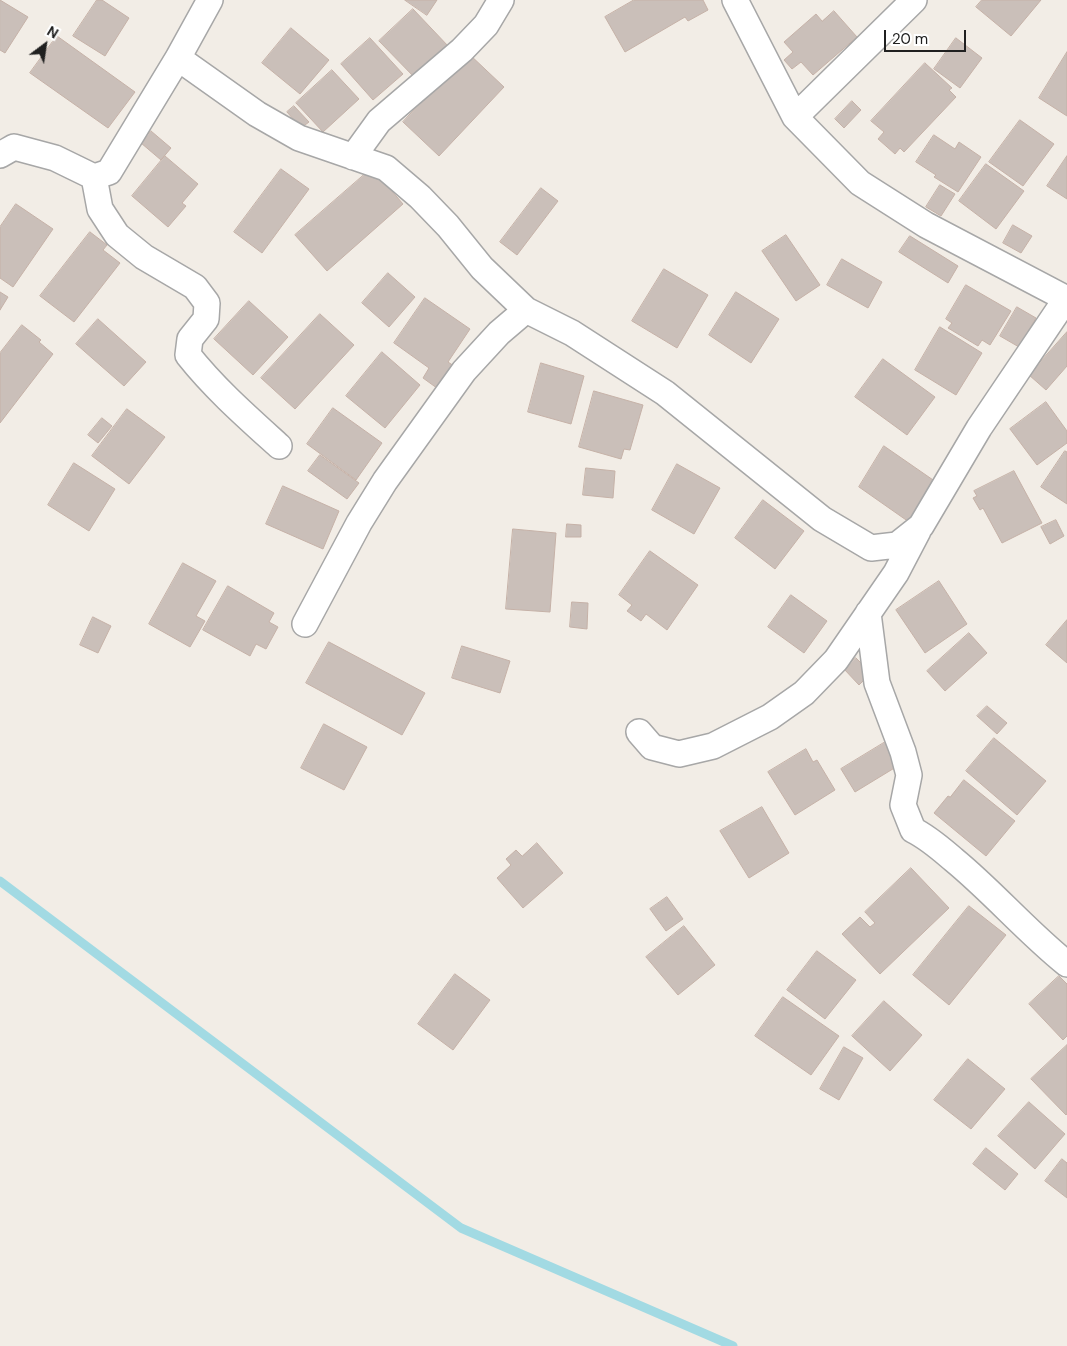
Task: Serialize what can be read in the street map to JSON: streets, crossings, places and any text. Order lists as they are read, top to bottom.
{
  "scale_bar": "20 m",
  "north": "top right"
}
